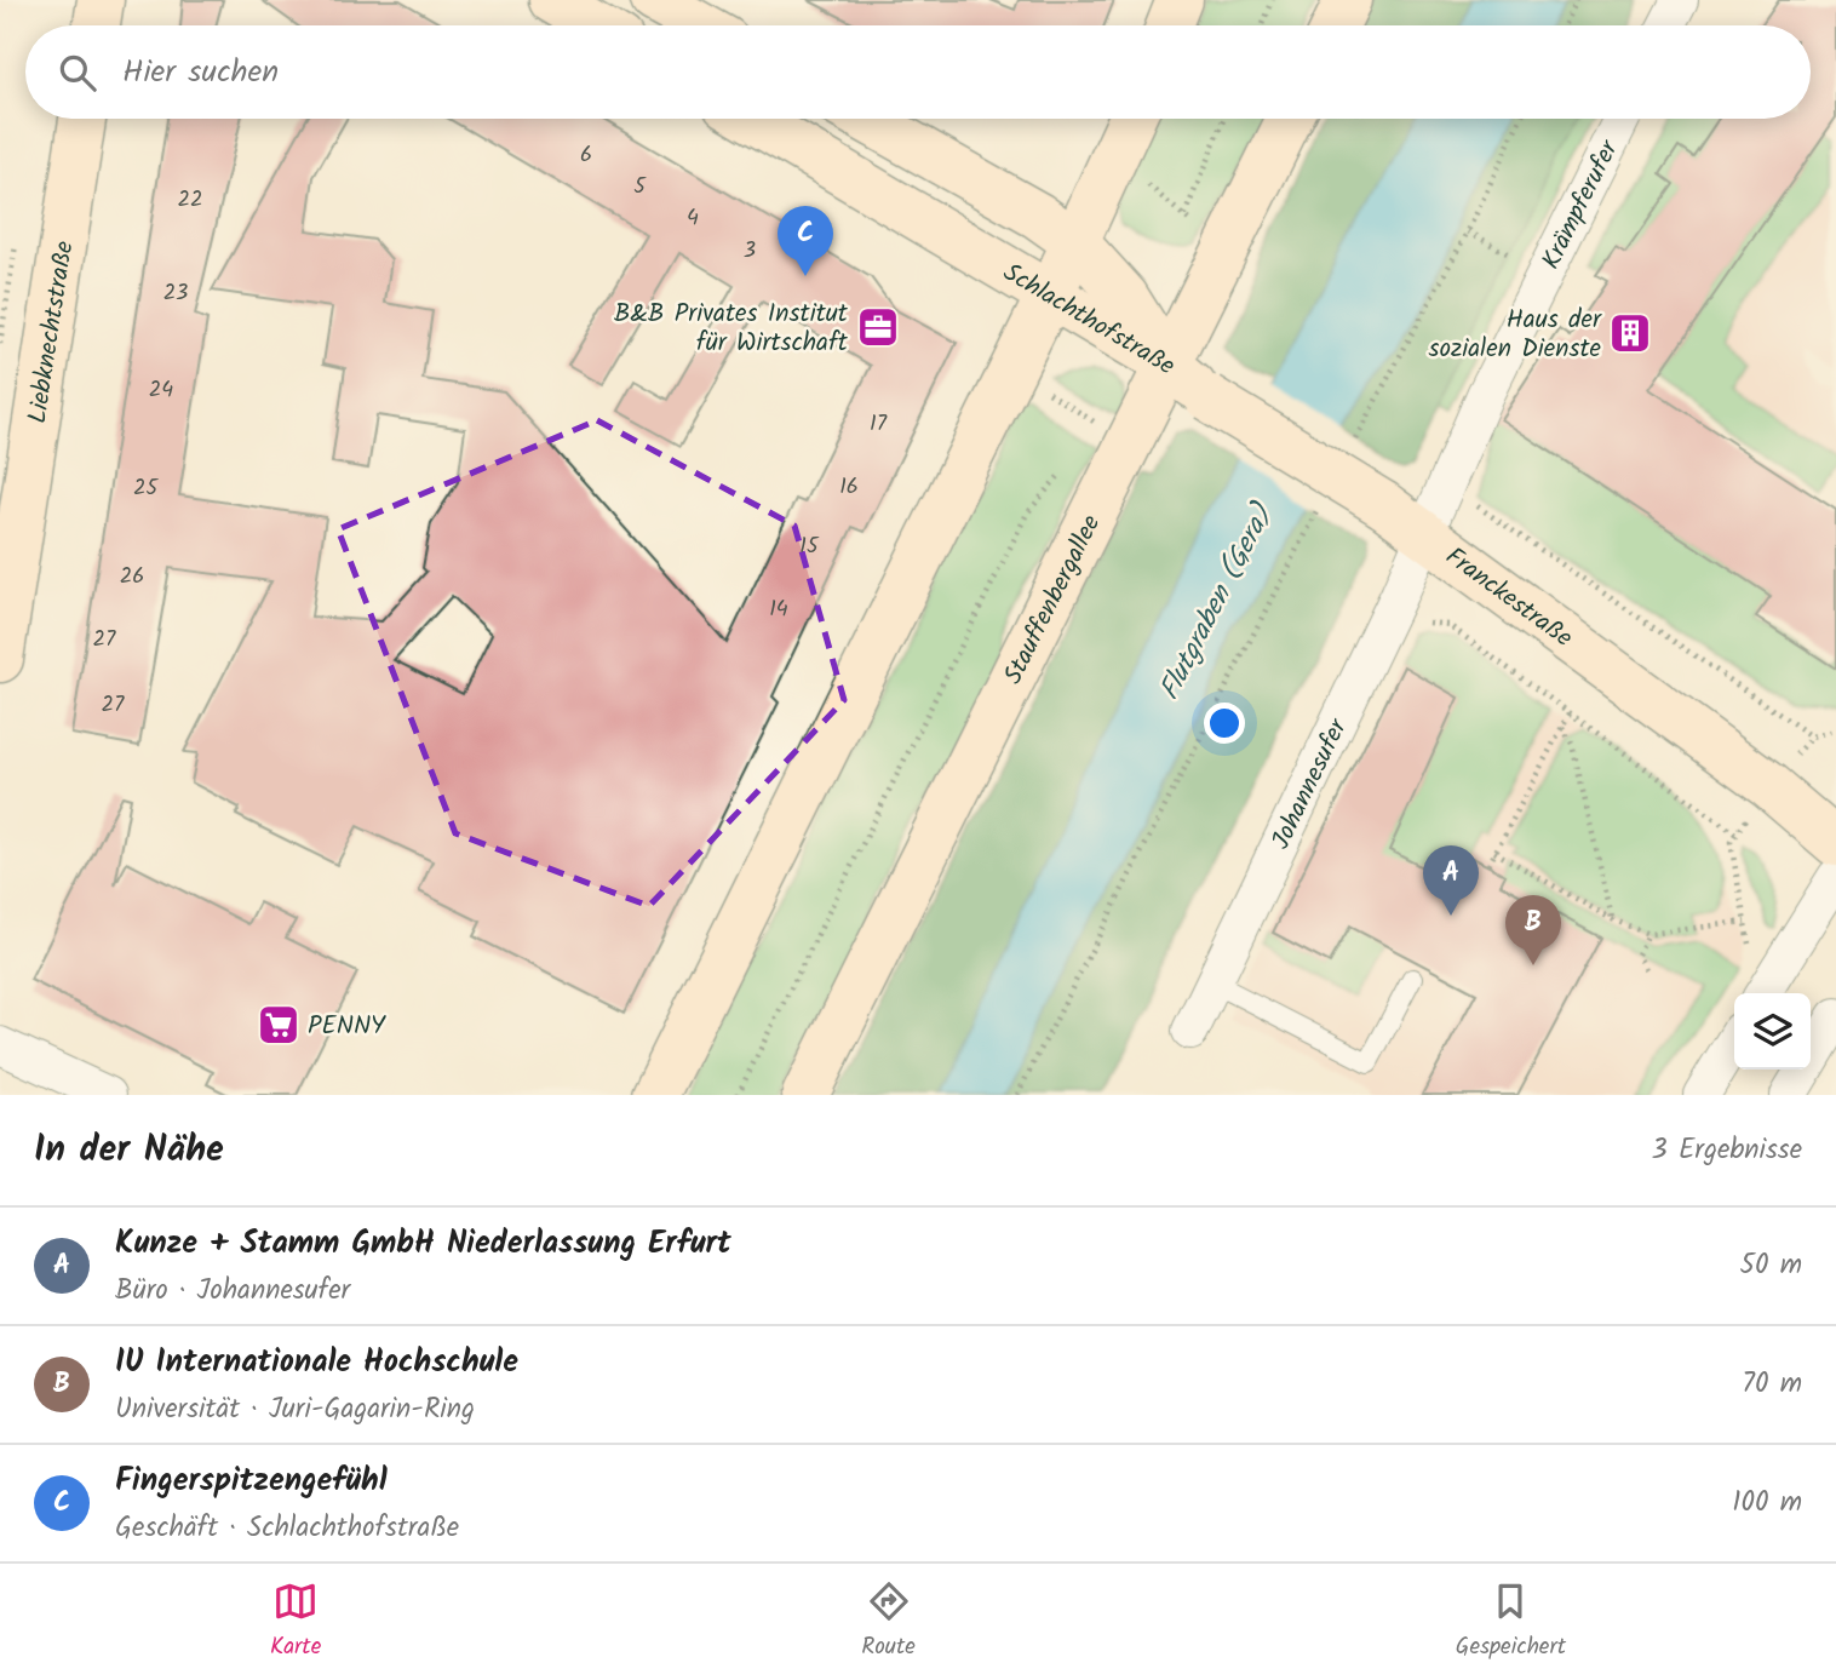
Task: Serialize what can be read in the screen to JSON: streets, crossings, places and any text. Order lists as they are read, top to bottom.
{
  "streets": {
    "main road": [
      "Schlachthofstraße",
      "Liebknechtstraße",
      "Franckestraße",
      "Stauffenbergallee"
    ],
    "street": ["Krämpferufer", "Johannesufer"]
  },
  "crossings": [
    ["Krämpferufer", "Franckestraße"],
    ["Krämpferufer", "Johannesufer"],
    ["Schlachthofstraße", "Franckestraße"],
    ["Schlachthofstraße", "Stauffenbergallee"],
    ["Franckestraße", "Stauffenbergallee"],
    ["Franckestraße", "Johannesufer"]
  ],
  "water": ["Flutgraben (Gera)"],
  "places": {
    "office": ["B&B Privates Institut für Wirtschaft"],
    "building": ["Haus der sozialen Dienste"],
    "supermarket": ["PENNY"]
  },
  "house_numbers": [
    "6",
    "5",
    "22",
    "4",
    "3",
    "23",
    "24",
    "17",
    "16",
    "25",
    "15",
    "26",
    "14",
    "27",
    "27"
  ],
  "page": {
    "search": "Hier suchen",
    "pins": ["C", "A", "B"],
    "heading": ["In der Nähe", "3 Ergebnisse"],
    "list": [
      {
        "mark": "A",
        "name": "Kunze + Stamm GmbH Niederlassung Erfurt",
        "note": "Büro · Johannesufer",
        "value": "50 m"
      },
      {
        "mark": "B",
        "name": "IU Internationale Hochschule",
        "note": "Universität · Juri-Gagarin-Ring",
        "value": "70 m"
      },
      {
        "mark": "C",
        "name": "Fingerspitzengefühl",
        "note": "Geschäft · Schlachthofstraße",
        "value": "100 m"
      }
    ],
    "nav": ["Karte", "Route", "Gespeichert"]
  }
}
